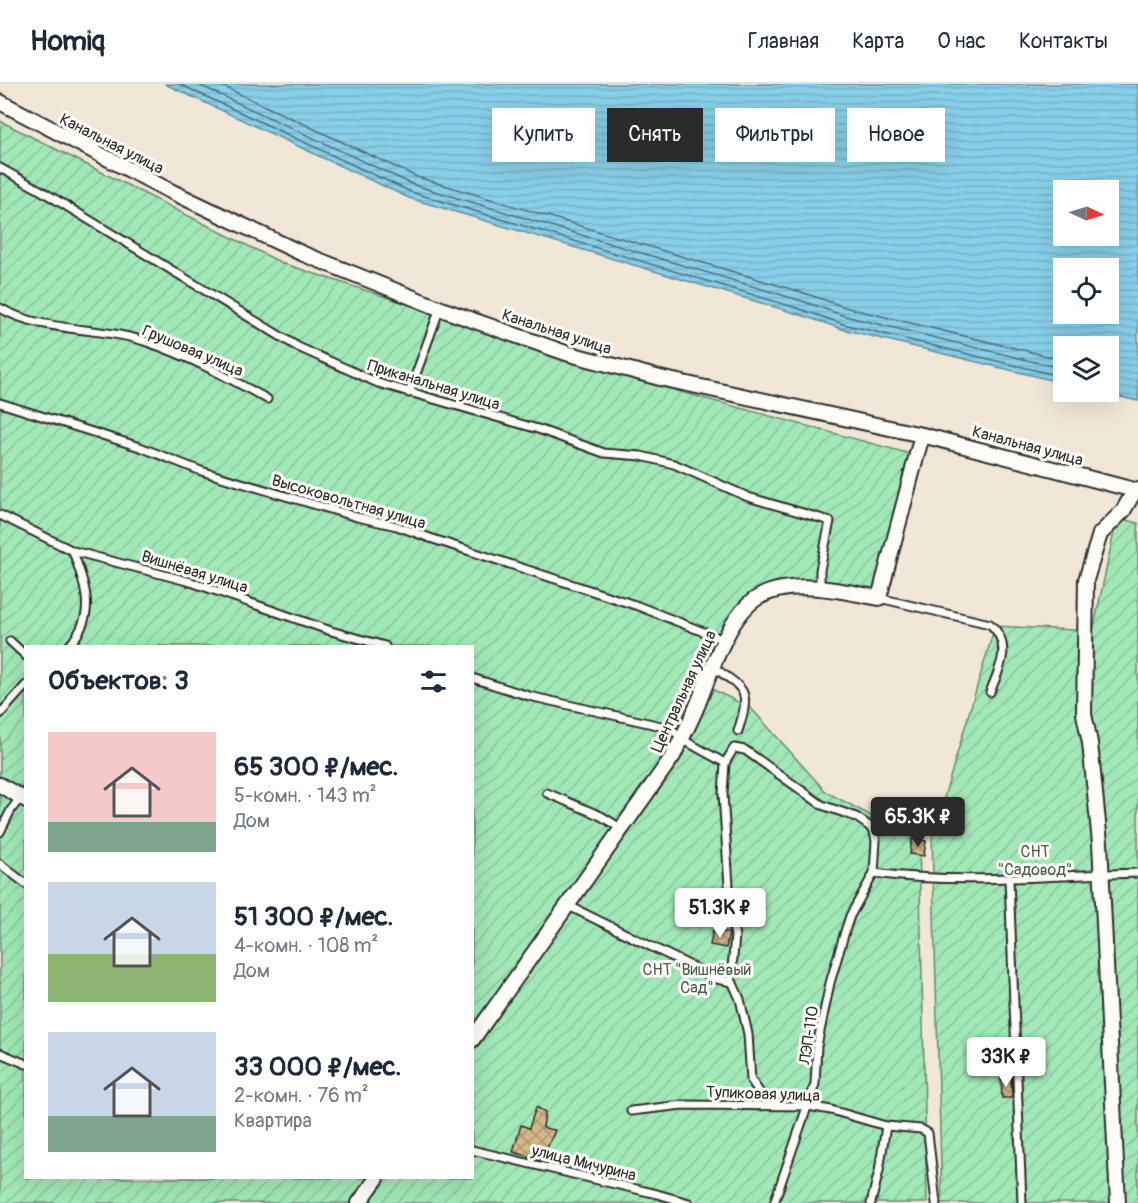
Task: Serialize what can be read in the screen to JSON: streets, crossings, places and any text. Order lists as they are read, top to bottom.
{
  "streets": {
    "street": ["Канальная улица", "Центральная улица"],
    "lane": [
      "Грушовая улица",
      "Приканальная улица",
      "Высоковольтная улица",
      "Вишнёвая улица",
      "ЛЭП-110",
      "Тупиковая улица",
      "улица Мичурина"
    ]
  },
  "crossings": [
    ["Приканальная улица", "Центральная улица"],
    ["Высоковольтная улица", "Центральная улица"],
    ["ЛЭП-110", "Тупиковая улица"]
  ],
  "parks": ["СНТ \"Садовод\"", "СНТ \"Вишнёвый Сад\""],
  "north": "right",
  "page": {
    "header": "Homiq",
    "nav": [
      "Главная",
      "Карта",
      "О нас",
      "Контакты"
    ],
    "chip": [
      "Купить",
      "Снять",
      "Фильтры",
      "Новое"
    ],
    "heading": "Объектов: 3",
    "list": [
      {
        "name": "65 300 ₽/мес.",
        "note": "5-комн. · 143 m² · Дом"
      },
      {
        "name": "51 300 ₽/мес.",
        "note": "4-комн. · 108 m² · Дом"
      },
      {
        "name": "33 000 ₽/мес.",
        "note": "2-комн. · 76 m² · Квартира"
      }
    ],
    "price": ["65.3K ₽", "51.3K ₽", "33K ₽"]
  }
}
